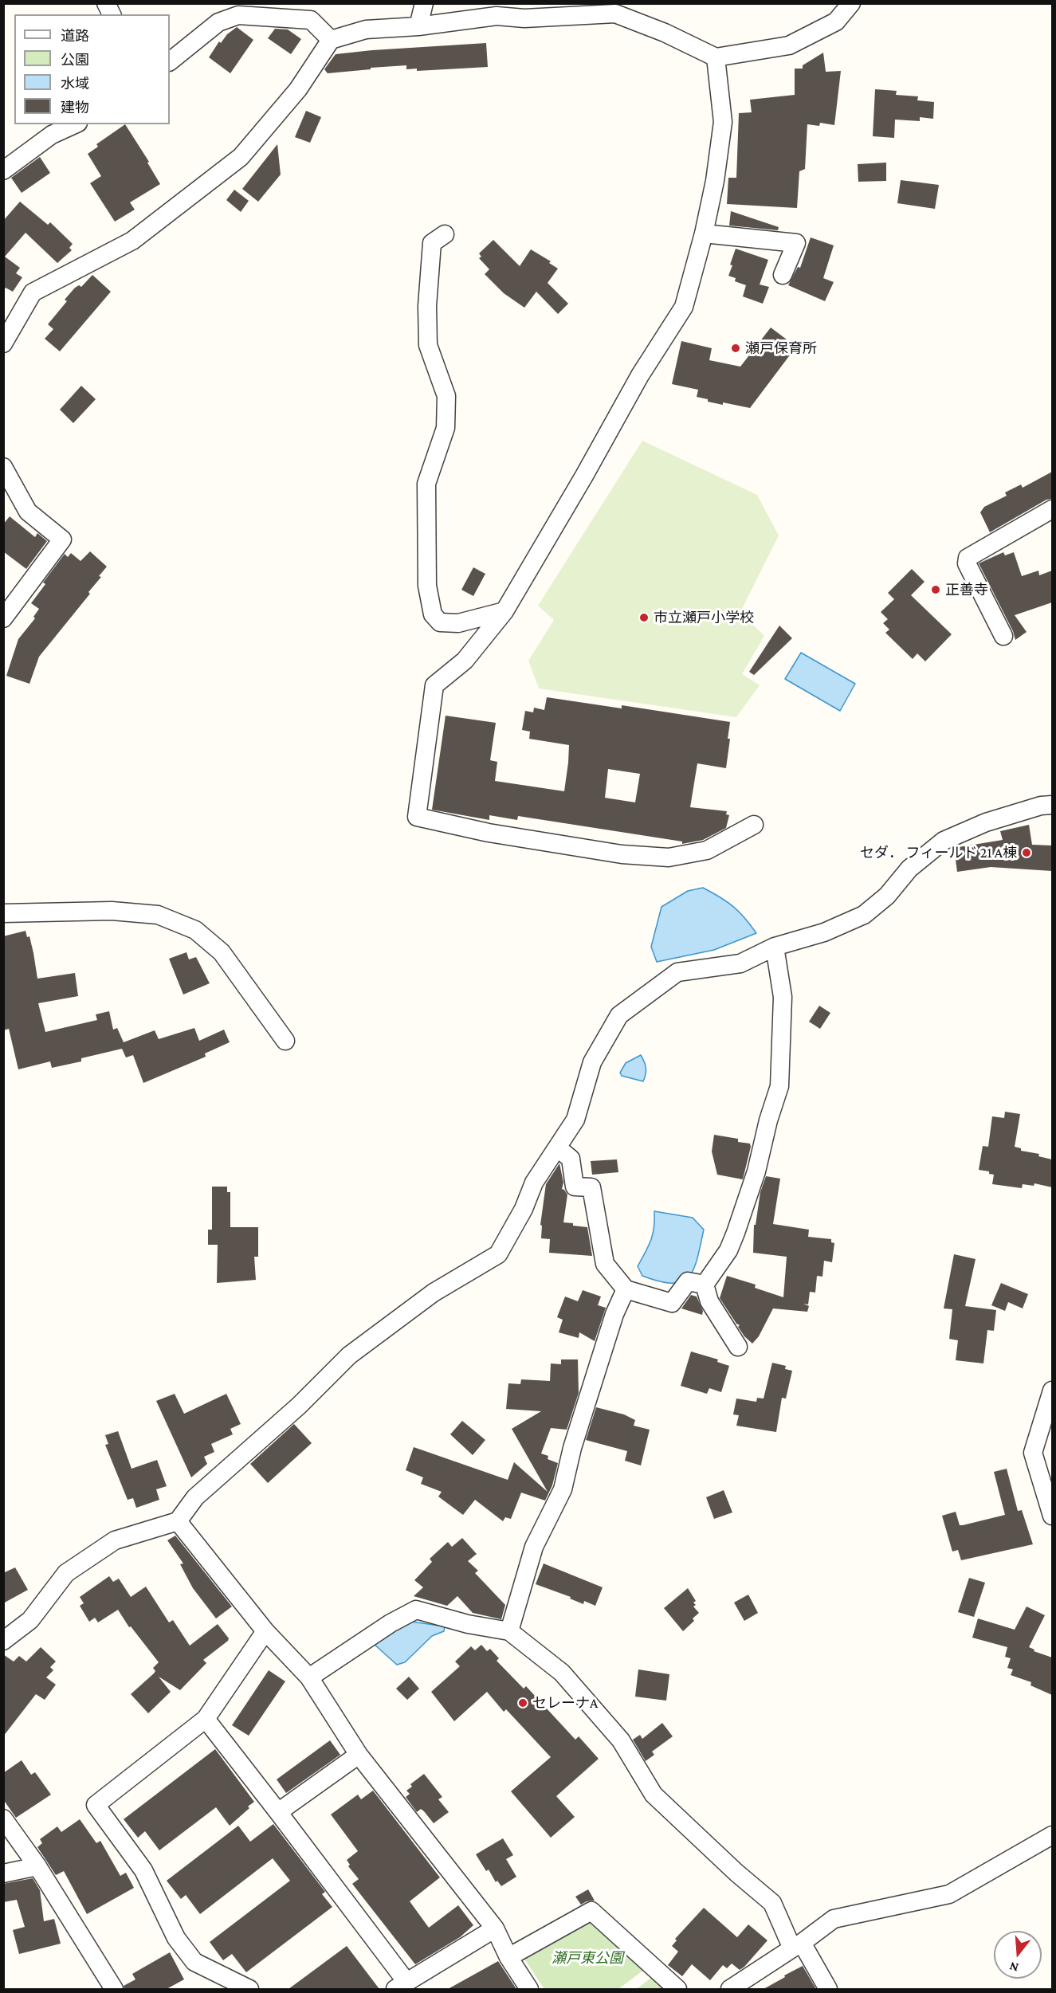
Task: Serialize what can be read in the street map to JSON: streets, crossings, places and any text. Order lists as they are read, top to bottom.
{
  "parks": ["瀬戸東公園"],
  "places": [
    "瀬戸保育所",
    "正善寺",
    "市立瀬戸小学校",
    "セダ． フィールド 21 A棟",
    "セレーナA"
  ],
  "legend": [
    "道路",
    "公園",
    "水域",
    "建物"
  ],
  "north": "bottom"
}
